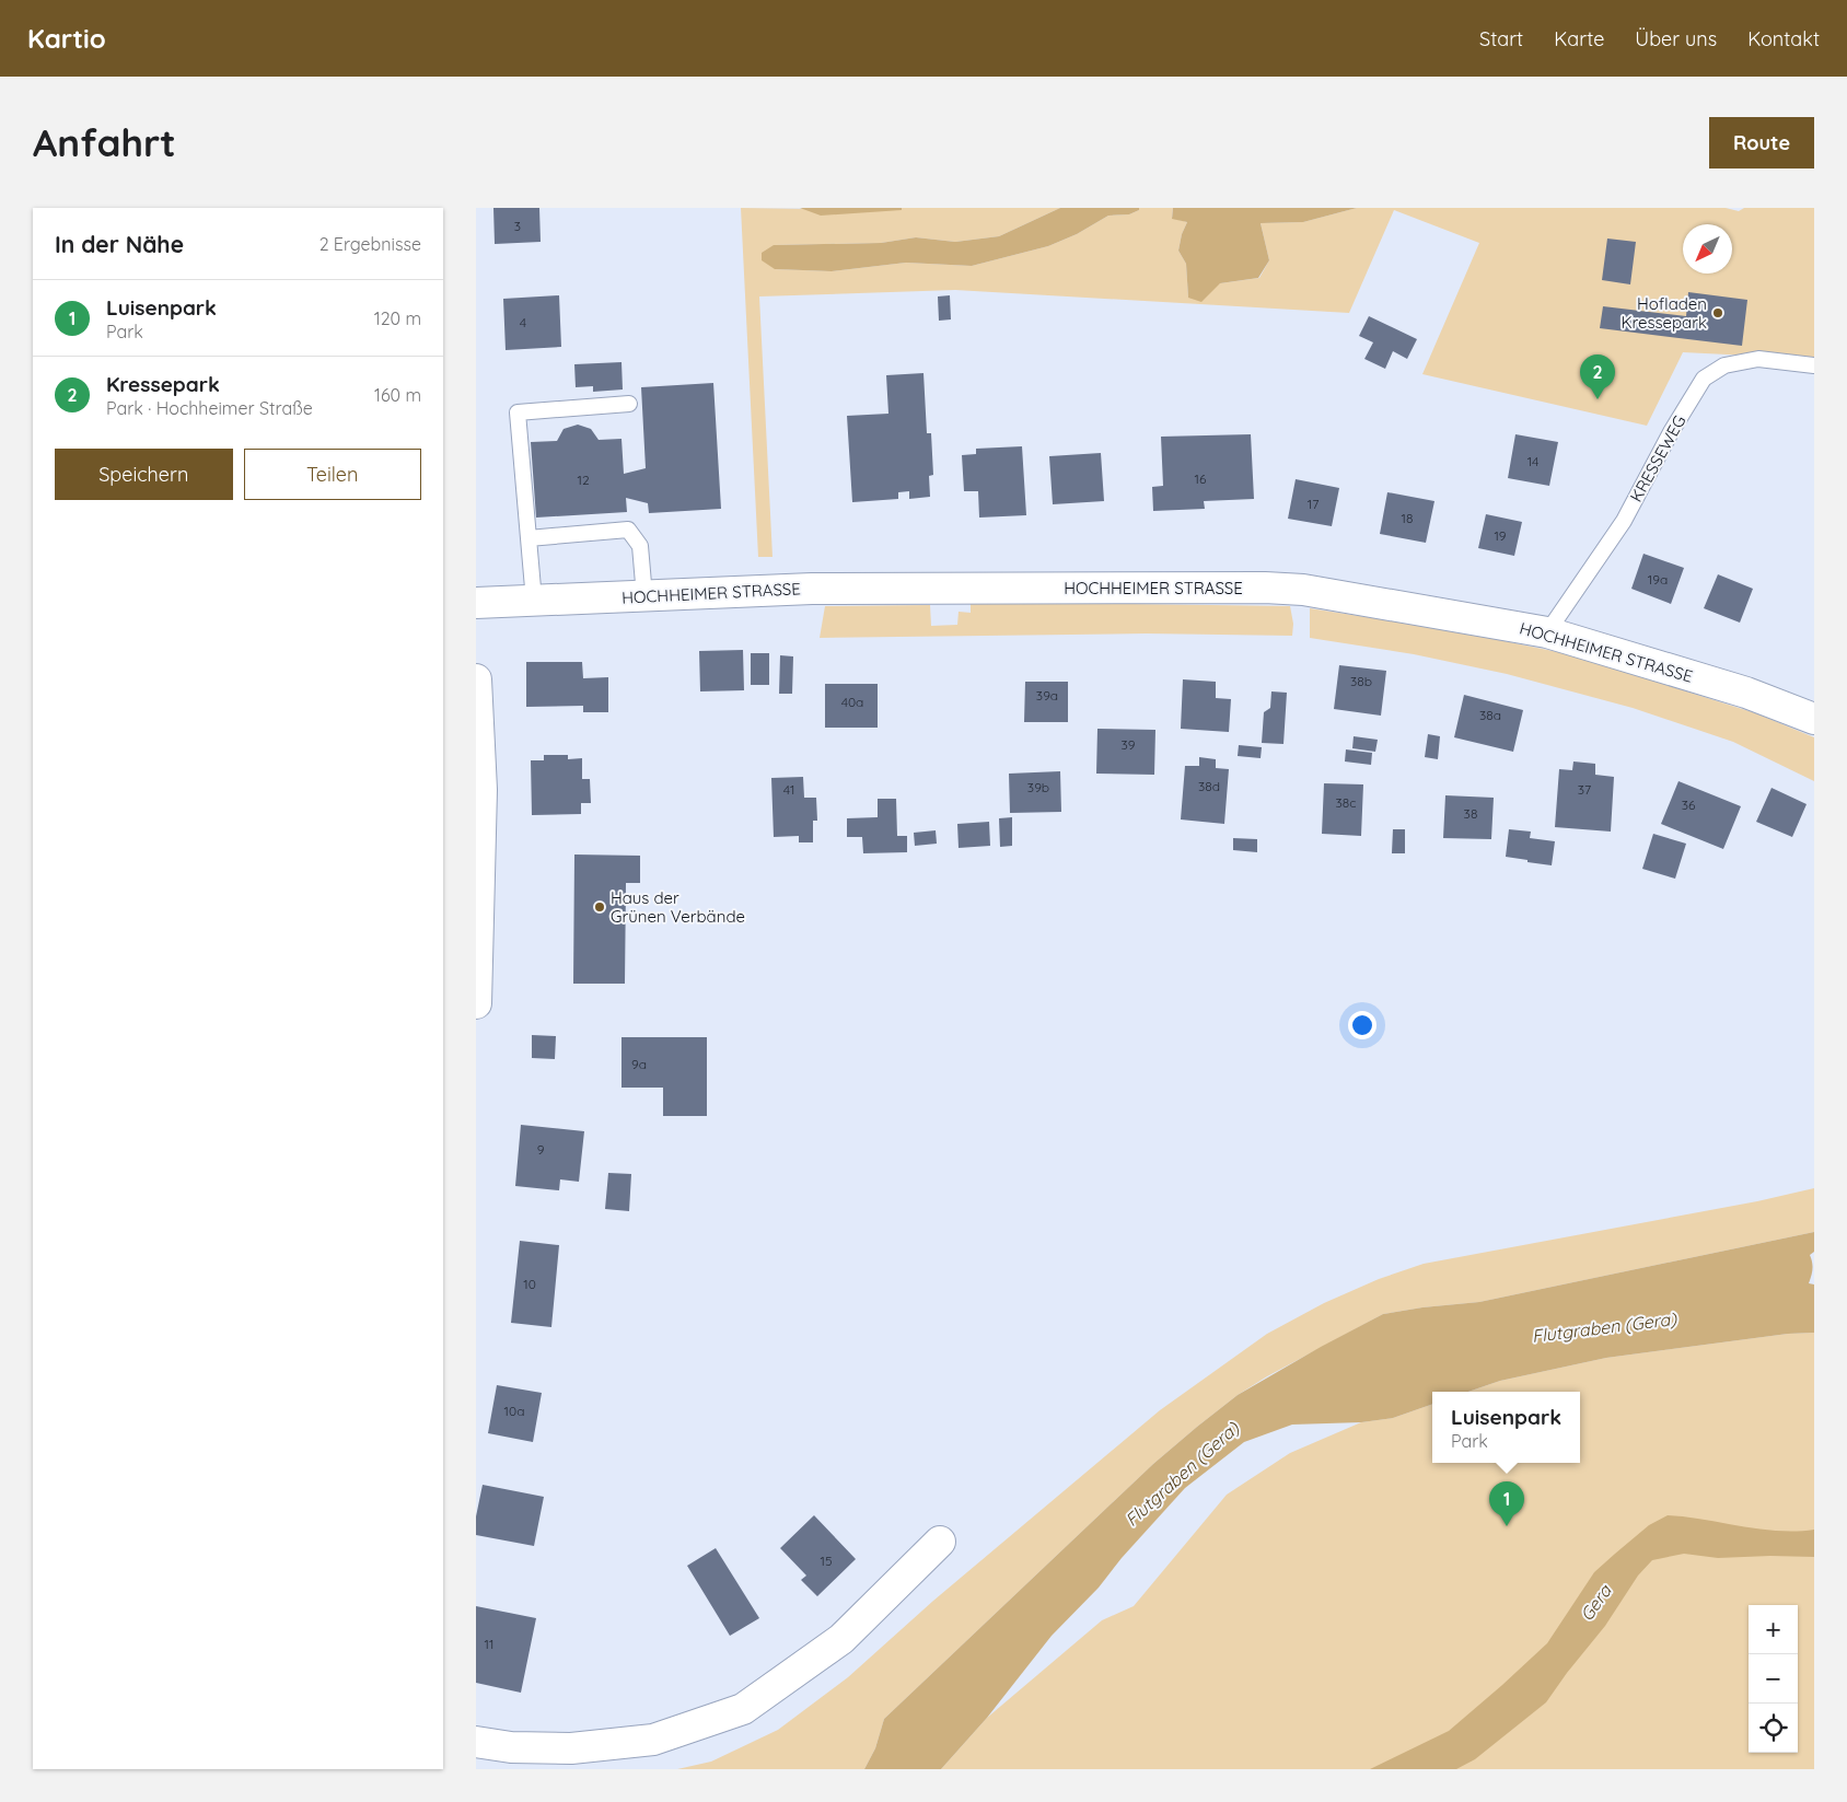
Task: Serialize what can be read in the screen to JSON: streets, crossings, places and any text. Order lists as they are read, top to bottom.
{
  "streets": {
    "street": ["HOCHHEIMER STRASSE"],
    "lane": ["KRESSEWEG"]
  },
  "crossings": [
    ["KRESSEWEG", "HOCHHEIMER STRASSE"]
  ],
  "water": ["Flutgraben (Gera)", "Gera"],
  "places": ["Hofladen Kressepark", "Haus der Grünen Verbände"],
  "house_numbers": [
    "3",
    "4",
    "14",
    "16",
    "12",
    "17",
    "18",
    "19",
    "19a",
    "38b",
    "39a",
    "40a",
    "38a",
    "39",
    "38d",
    "39b",
    "41",
    "37",
    "38c",
    "36",
    "38",
    "9a",
    "9",
    "10",
    "10a",
    "15",
    "11"
  ],
  "north": "bottom left",
  "page": {
    "header": "Kartio",
    "nav": [
      "Start",
      "Karte",
      "Über uns",
      "Kontakt"
    ],
    "buttons": [
      "Route",
      ["Speichern", "Teilen"]
    ],
    "title": "Anfahrt",
    "heading": ["In der Nähe", "2 Ergebnisse"],
    "list": [
      {
        "mark": "1",
        "name": "Luisenpark",
        "note": "Park",
        "value": "120 m"
      },
      {
        "mark": "2",
        "name": "Kressepark",
        "note": "Park · Hochheimer Straße",
        "value": "160 m"
      }
    ],
    "pins": ["2", "1"],
    "popup": ["Luisenpark", "Park"],
    "map_buttons": ["+", "−"]
  }
}
